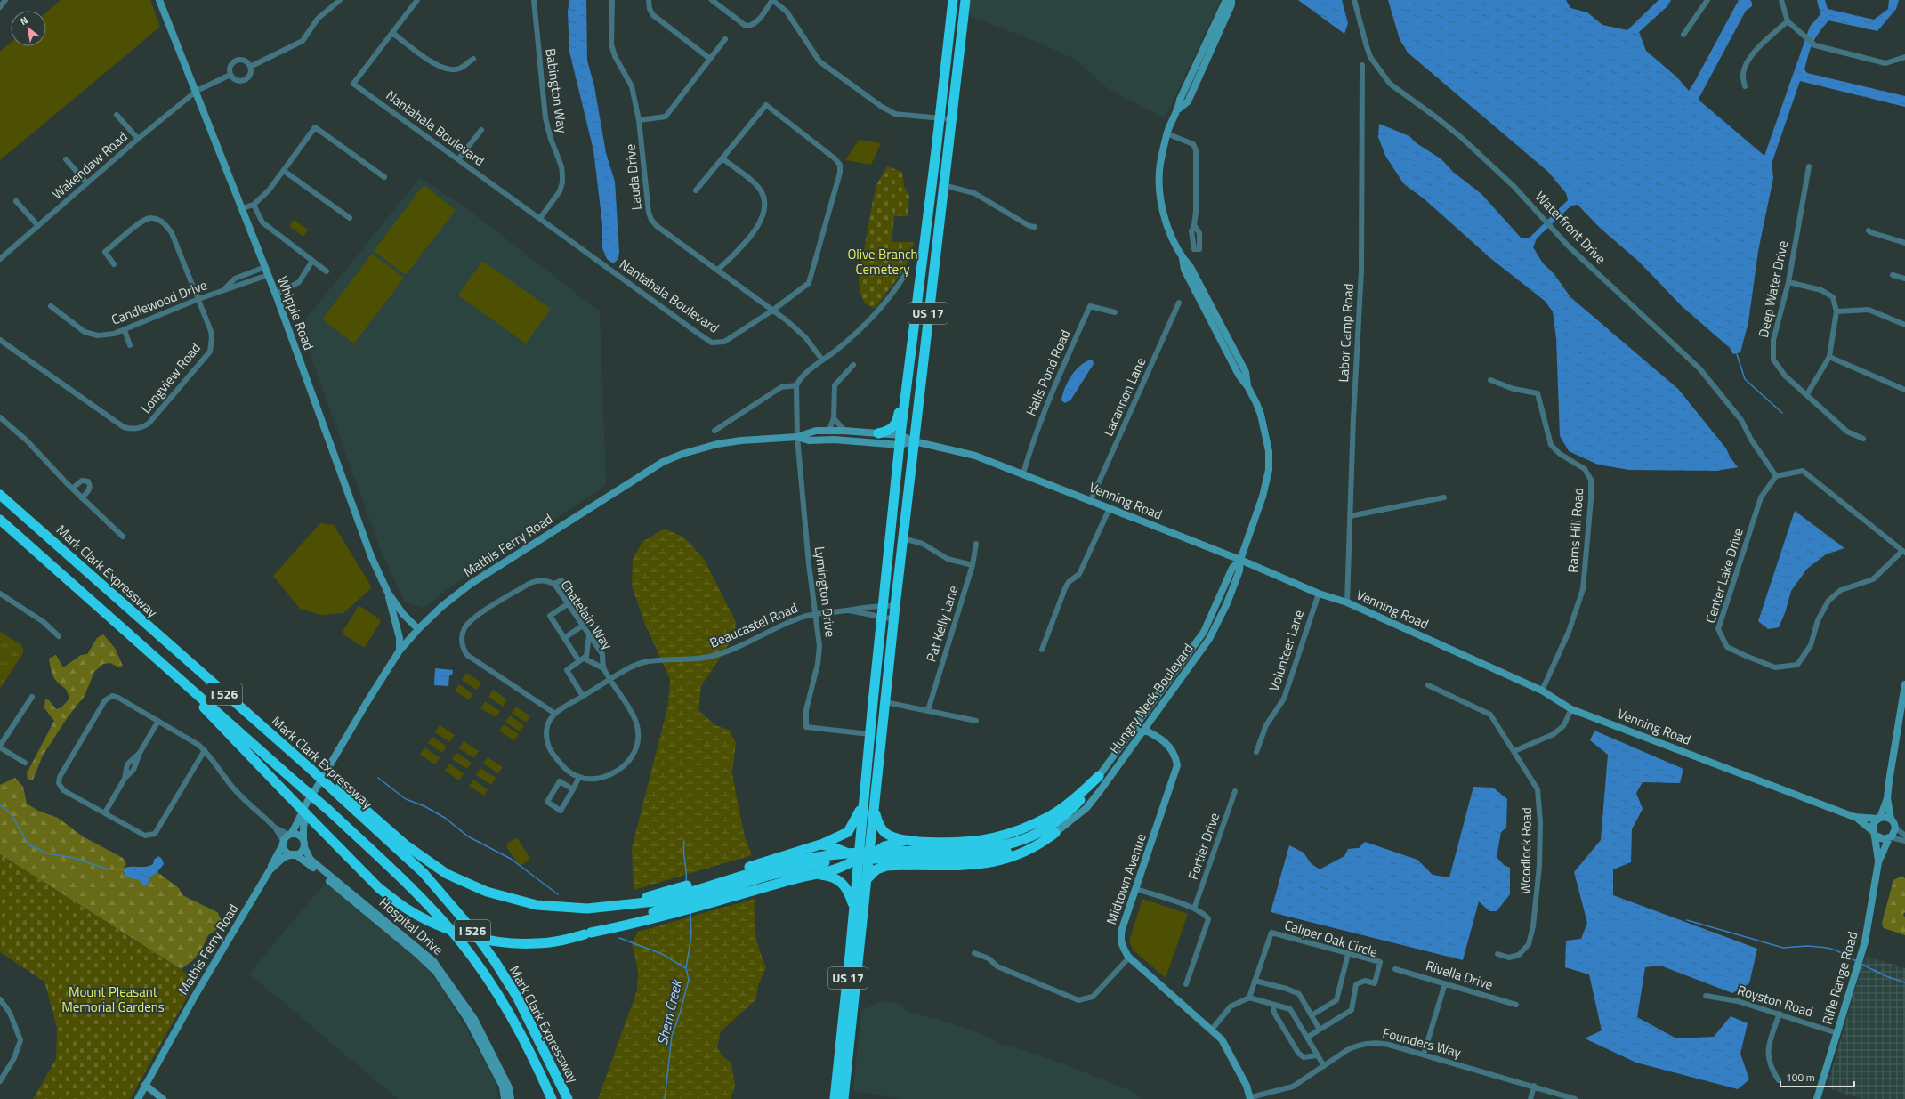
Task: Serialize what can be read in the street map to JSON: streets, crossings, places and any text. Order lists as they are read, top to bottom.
{
  "streets": {
    "highway": ["US 17", "Mark Clark Expressway", "I 526"],
    "main road": [
      "Whipple Road",
      "Venning Road",
      "Mathis Ferry Road",
      "Hungry Neck Boulevard",
      "Midtown Avenue",
      "Hospital Drive",
      "Rifle Range Road"
    ],
    "street": [
      "Babington Way",
      "Nantahala Boulevard",
      "Wakendaw Road",
      "Lauda Drive",
      "Waterfront Drive",
      "Deep Water Drive",
      "Candlewood Drive",
      "Labor Camp Road",
      "Halls Pond Road",
      "Longview Road",
      "Lacannon Lane",
      "Rams Hill Road",
      "Center Lake Drive",
      "Lymington Drive",
      "Chatelain Way",
      "Pat Kelly Lane",
      "Beaucastel Road",
      "Volunteer Lane",
      "Fortier Drive",
      "Woodlock Road",
      "Caliper Oak Circle",
      "Rivella Drive",
      "Royston Road",
      "Founders Way"
    ]
  },
  "crossings": [
    ["Babington Way", "Nantahala Boulevard"],
    ["Nantahala Boulevard", "Lauda Drive"],
    ["Wakendaw Road", "Whipple Road"],
    ["Waterfront Drive", "Center Lake Drive"],
    ["Candlewood Drive", "Whipple Road"],
    ["Candlewood Drive", "Longview Road"],
    ["Whipple Road", "Mathis Ferry Road"],
    ["US 17", "Venning Road"],
    ["US 17", "Mathis Ferry Road"],
    ["US 17", "Lymington Drive"],
    ["US 17", "Beaucastel Road"],
    ["Labor Camp Road", "Venning Road"],
    ["Halls Pond Road", "Venning Road"],
    ["Lacannon Lane", "Venning Road"],
    ["Venning Road", "Rams Hill Road"],
    ["Venning Road", "Mathis Ferry Road"],
    ["Venning Road", "Volunteer Lane"],
    ["Venning Road", "Hungry Neck Boulevard"],
    ["Venning Road", "Rifle Range Road"],
    ["Mathis Ferry Road", "Lymington Drive"],
    ["Mathis Ferry Road", "Hospital Drive"],
    ["Lymington Drive", "Beaucastel Road"],
    ["Chatelain Way", "Beaucastel Road"],
    ["Hungry Neck Boulevard", "Midtown Avenue"],
    ["Midtown Avenue", "Founders Way"],
    ["Rifle Range Road", "Royston Road"]
  ],
  "water": ["Shem Creek"],
  "parks": ["Olive Branch Cemetery", "Mount Pleasant Memorial Gardens"],
  "scale_bar": "100 m",
  "north": "top left"
}
